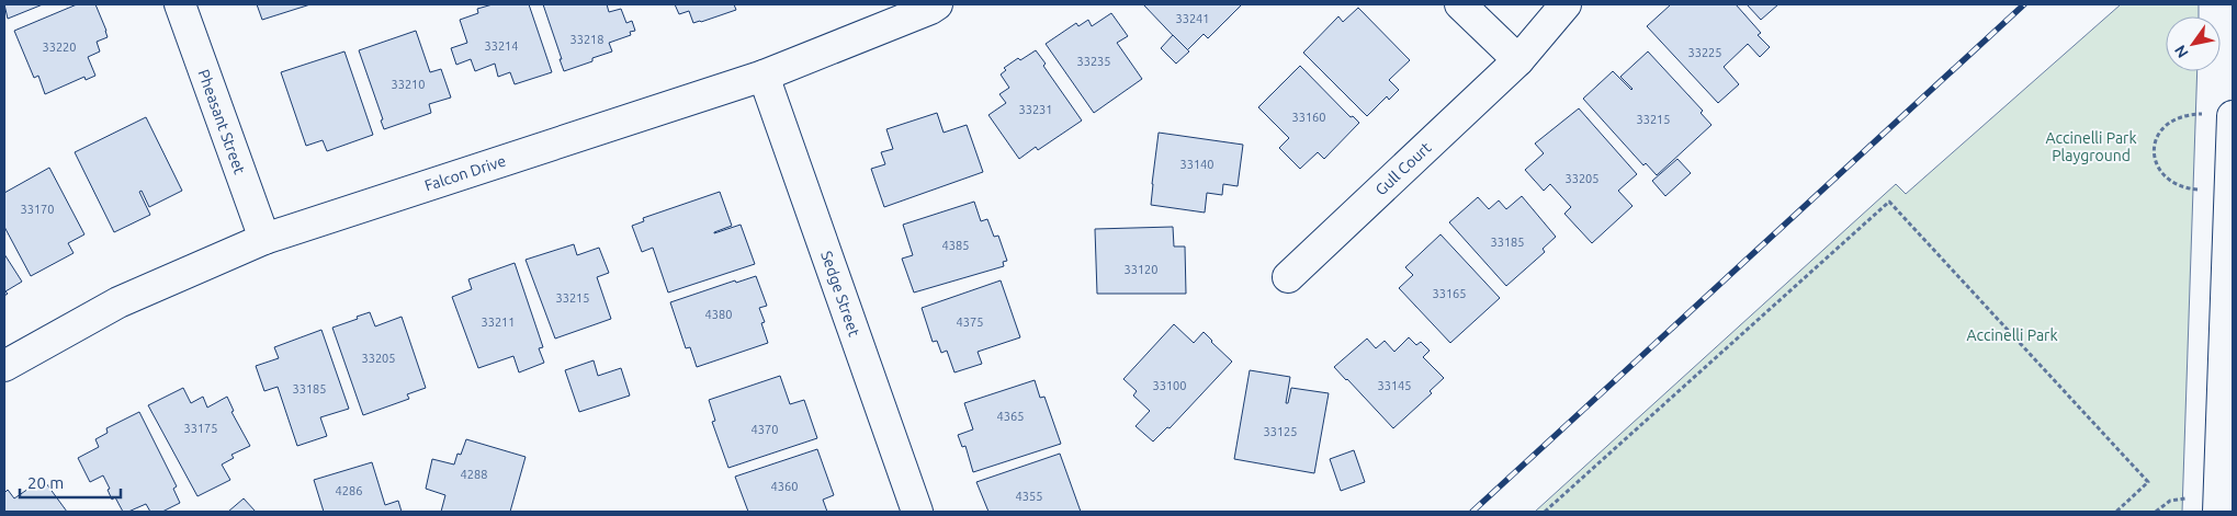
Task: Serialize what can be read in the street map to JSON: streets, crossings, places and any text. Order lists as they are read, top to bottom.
{
  "streets": {
    "street": [
      "Pheasant Street",
      "Gull Court",
      "Falcon Drive",
      "Sedge Street"
    ]
  },
  "crossings": [
    ["Pheasant Street", "Falcon Drive"],
    ["Falcon Drive", "Sedge Street"]
  ],
  "parks": ["Accinelli Park Playground", "Accinelli Park"],
  "house_numbers": [
    "33241",
    "33218",
    "33214",
    "33220",
    "33225",
    "33235",
    "33210",
    "33231",
    "33160",
    "33215",
    "33140",
    "33205",
    "33170",
    "33185",
    "4385",
    "33120",
    "33165",
    "33215",
    "4380",
    "33211",
    "4375",
    "33205",
    "33100",
    "33145",
    "33185",
    "4365",
    "33175",
    "4370",
    "33125",
    "4288",
    "4360",
    "4286",
    "4355"
  ],
  "scale_bar": "20 m",
  "north": "bottom left"
}
